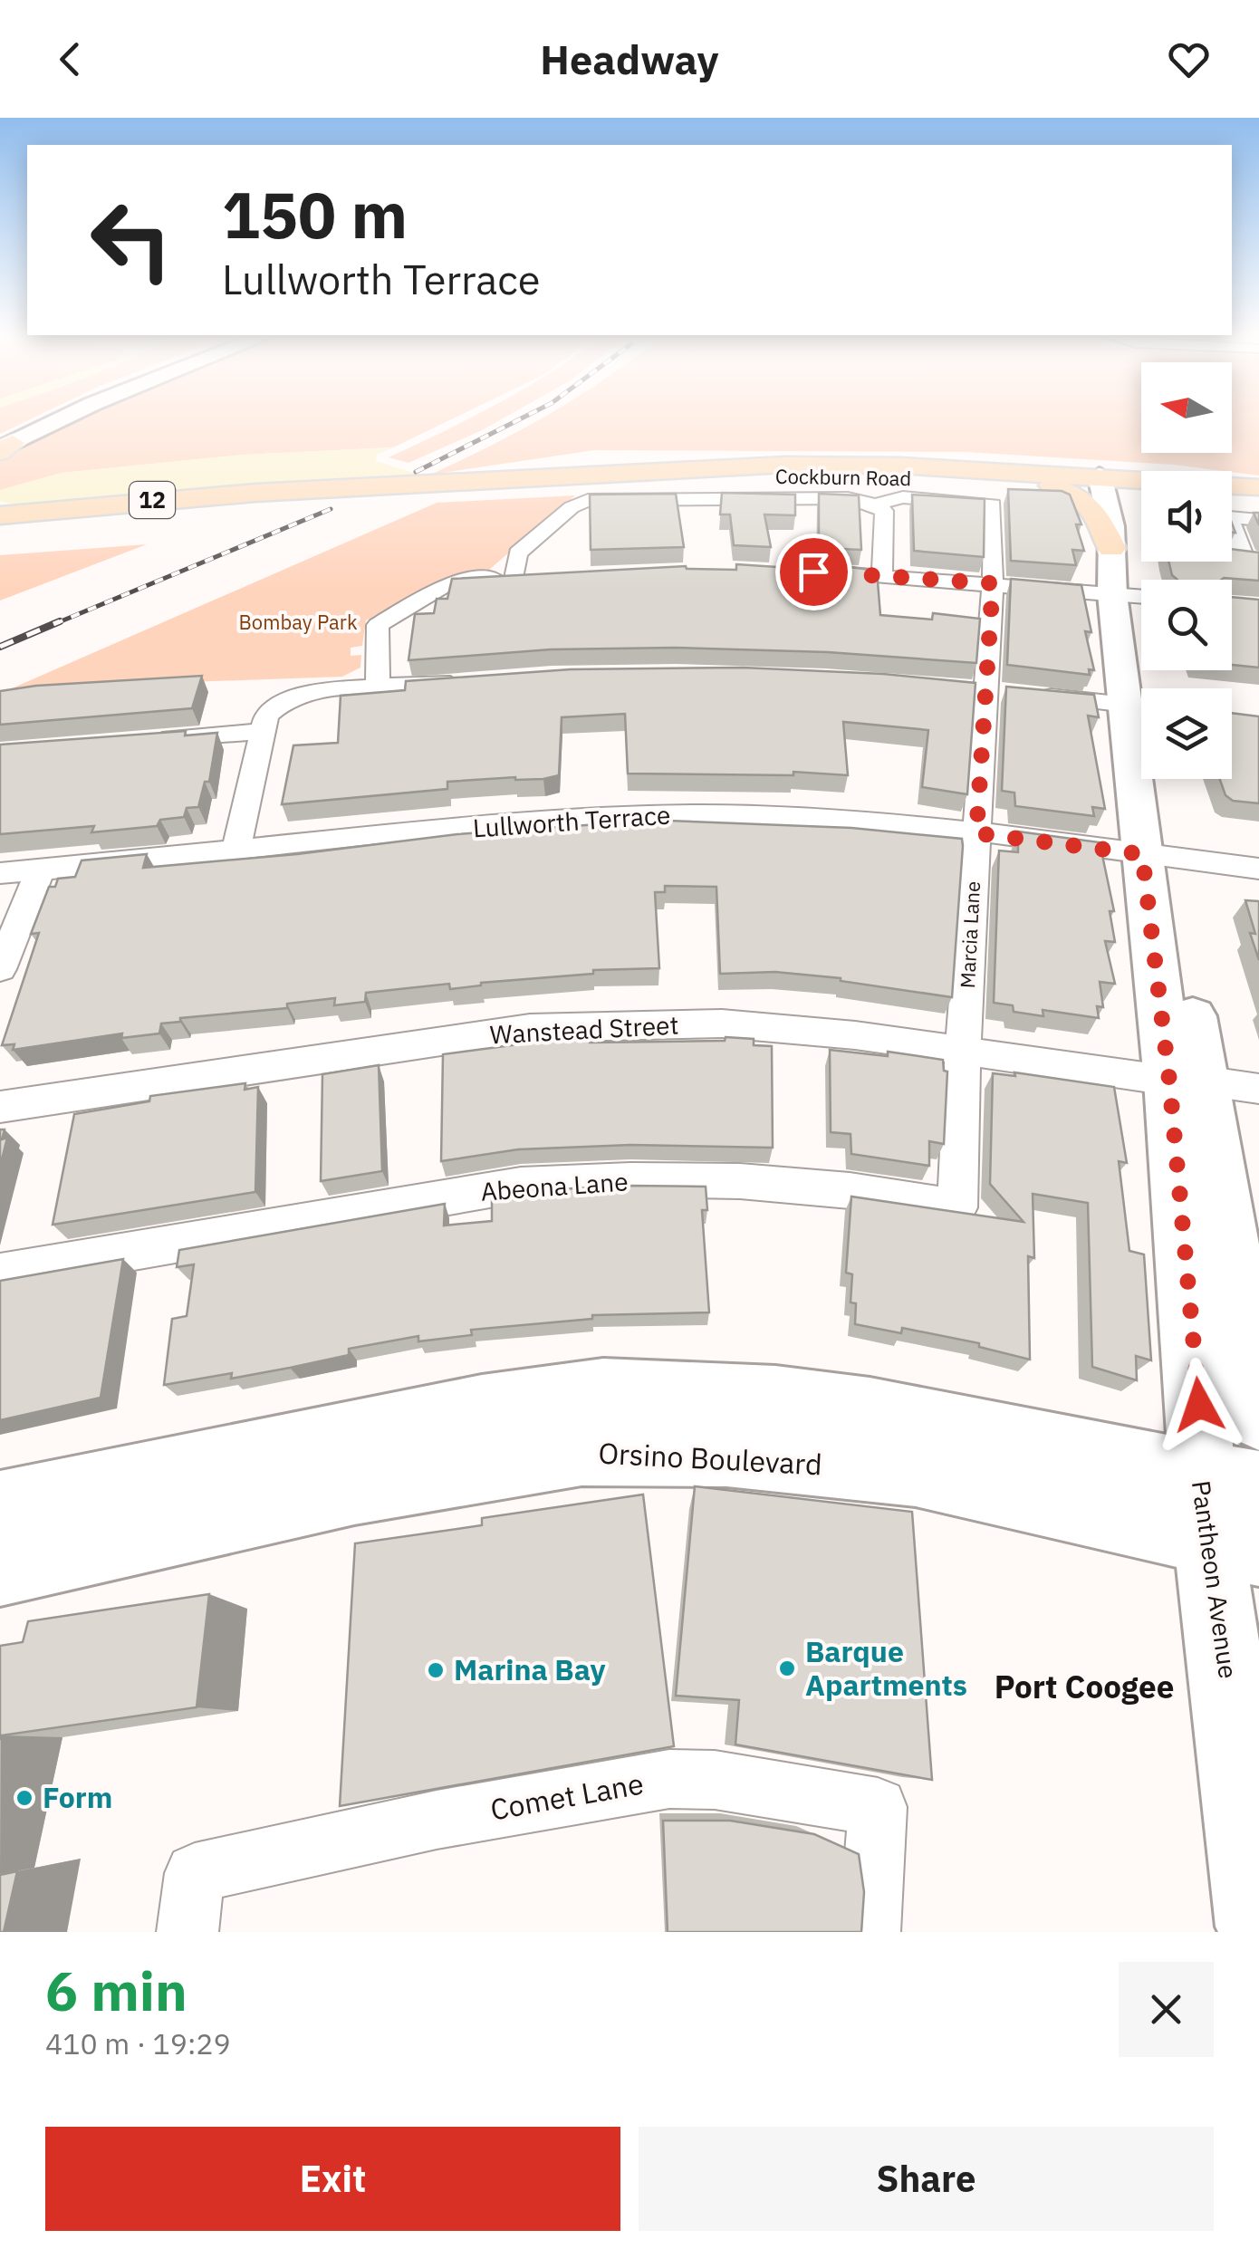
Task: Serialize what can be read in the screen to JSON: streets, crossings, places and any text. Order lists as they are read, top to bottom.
{
  "streets": {
    "main road": [
      "Cockburn Road",
      "12",
      "Orsino Boulevard",
      "Pantheon Avenue"
    ],
    "street": [
      "Lullworth Terrace",
      "Marcia Lane",
      "Wanstead Street",
      "Abeona Lane",
      "Comet Lane"
    ]
  },
  "crossings": [
    ["Cockburn Road", "Pantheon Avenue"],
    ["Lullworth Terrace", "Marcia Lane"],
    ["Lullworth Terrace", "Pantheon Avenue"],
    ["Marcia Lane", "Wanstead Street"],
    ["Marcia Lane", "Abeona Lane"],
    ["Wanstead Street", "Abeona Lane"],
    ["Wanstead Street", "Pantheon Avenue"],
    ["Orsino Boulevard", "Pantheon Avenue"]
  ],
  "districts": ["Port Coogee"],
  "parks": ["Bombay Park"],
  "places": ["Barque Apartments", "Marina Bay", "Form"],
  "north": "left",
  "page": {
    "header": "Headway",
    "turn": ["150 m", "Lullworth Terrace"],
    "heading": ["6 min", "410 m · 19:29"],
    "buttons": ["Exit", "Share"]
  }
}
